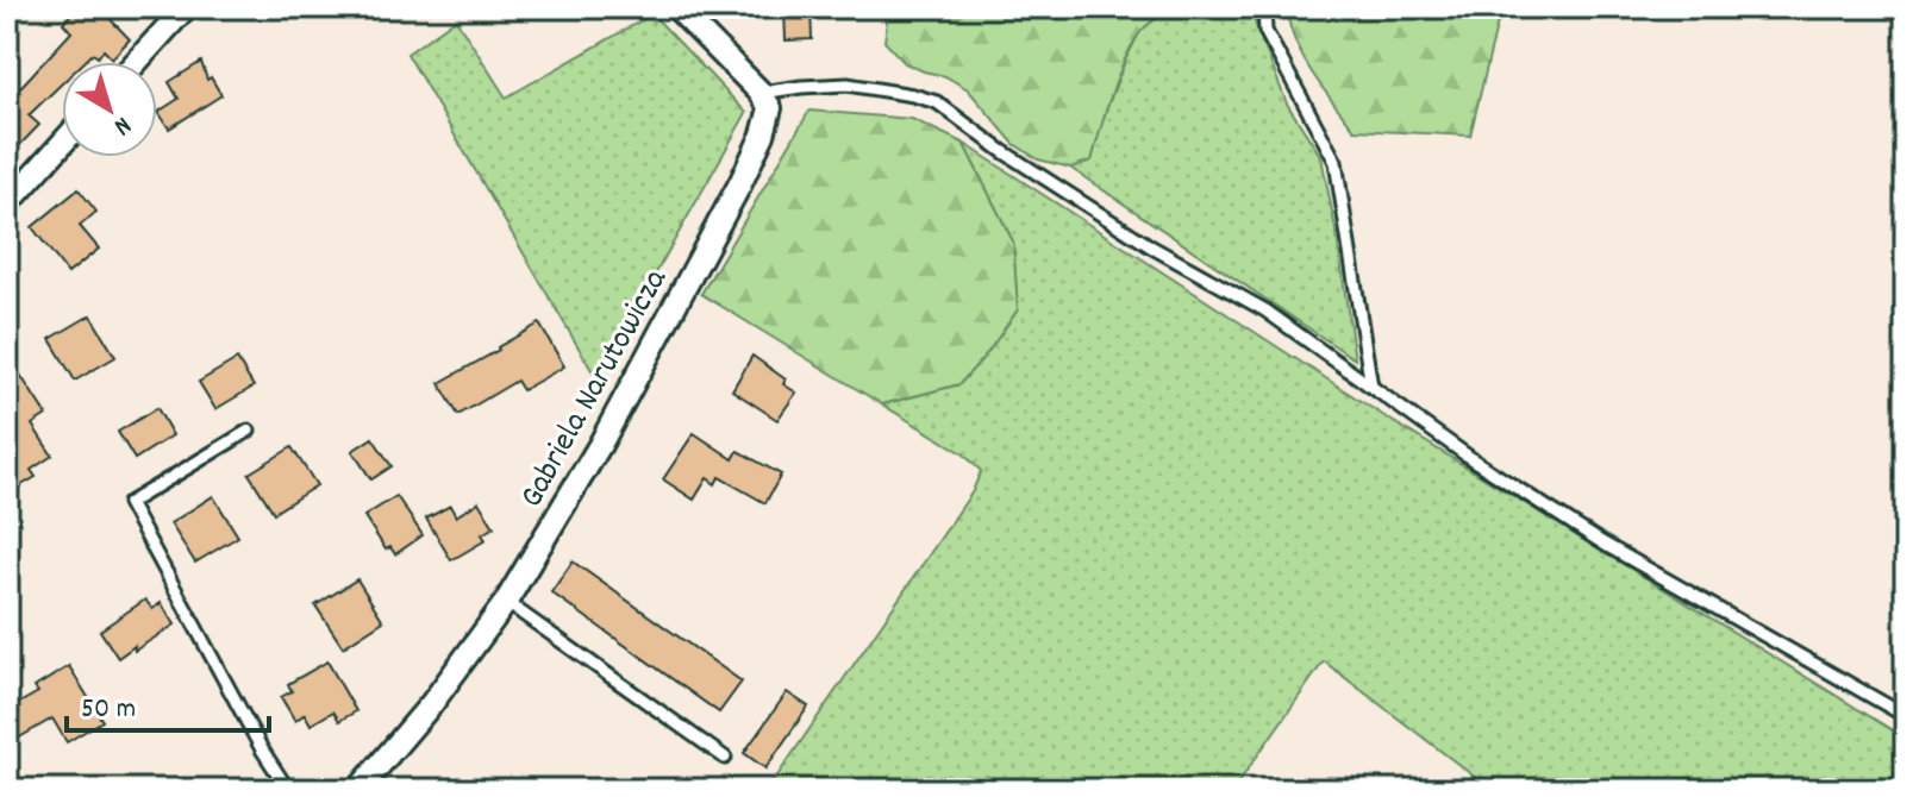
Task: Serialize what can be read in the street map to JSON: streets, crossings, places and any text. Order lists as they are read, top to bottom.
{
  "streets": {
    "street": ["Gabriela Narutowicza"]
  },
  "scale_bar": "50 m",
  "north": "bottom right"
}
